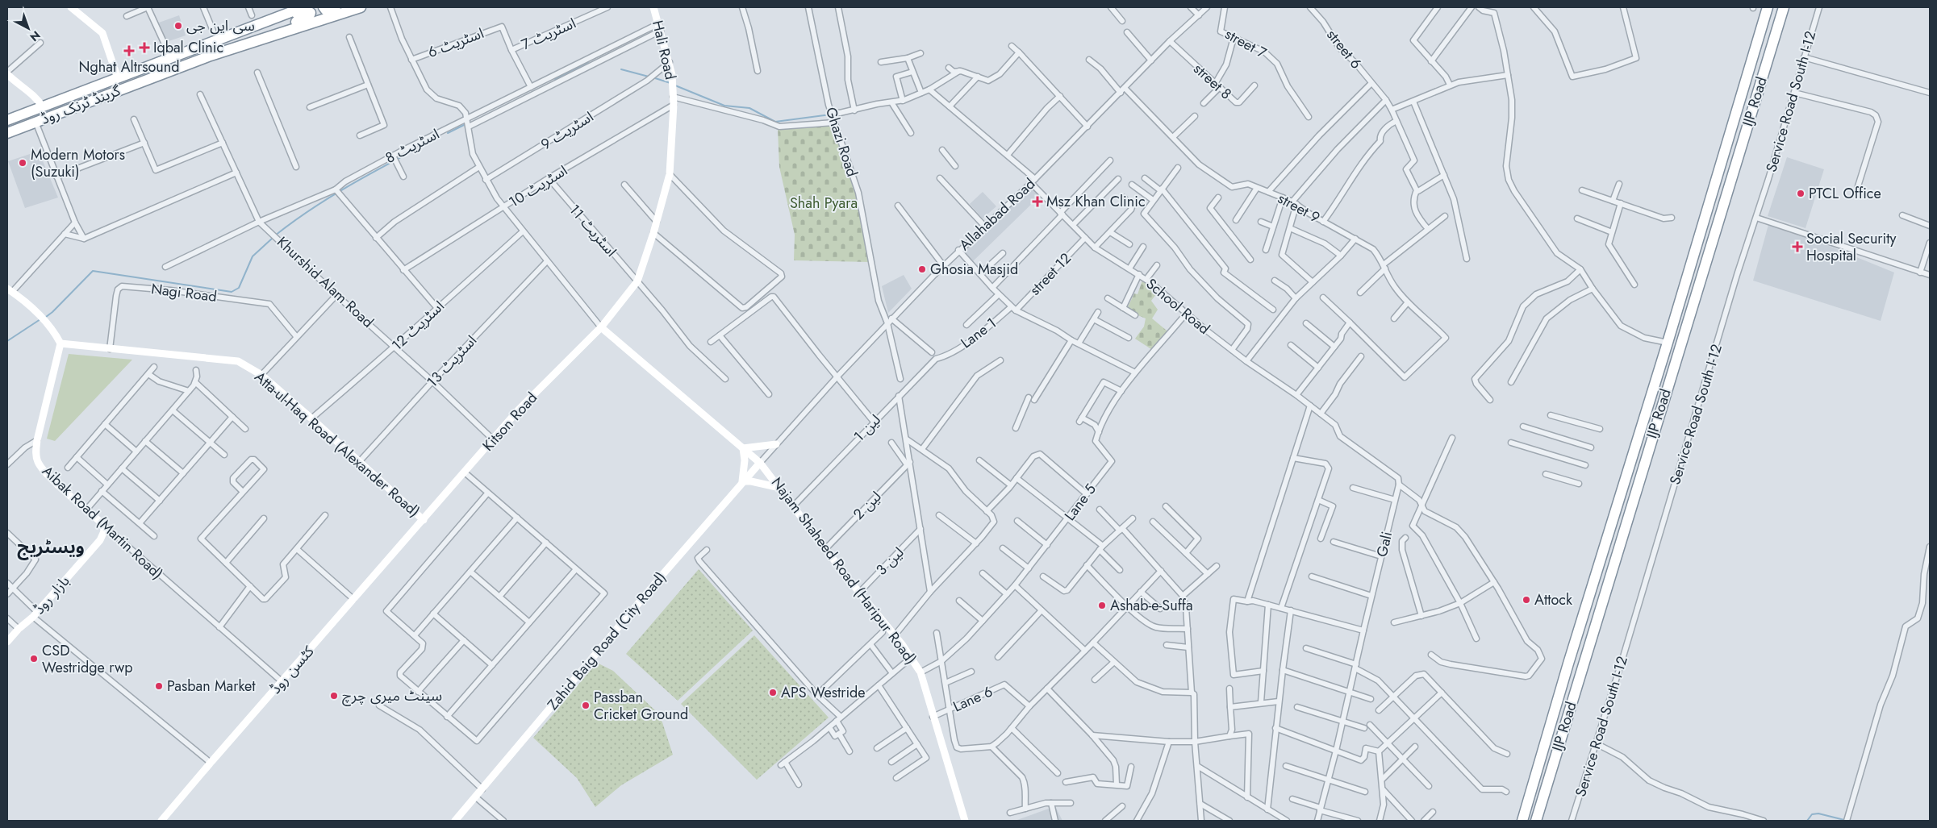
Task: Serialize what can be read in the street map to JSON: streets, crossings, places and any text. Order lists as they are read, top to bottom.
{
  "streets": {
    "highway": ["IJP Road", "گرینڈ ٹرنک روڈ"],
    "street": [
      "اسٹریٹ 7",
      "اسٹریٹ 6",
      "street 7",
      "street 6",
      "Hali Road",
      "street 8",
      "Service Road South I-12",
      "اسٹریٹ 9",
      "Ghazi Road",
      "اسٹریٹ 8",
      "اسٹریٹ 10",
      "street 9",
      "Allahabad Road",
      "اسٹریٹ 11",
      "street 12",
      "Khurshid Alam Road",
      "Nagi Road",
      "School Road",
      "اسٹریٹ 12",
      "Lane 1",
      "اسٹریٹ 13",
      "Kitson Road",
      "لین 1",
      "Atta-ul-Haq Road (Alexander Road)",
      "Lane 5",
      "لین 2",
      "Aibak Road (Martin Road)",
      "Gali",
      "لین 3",
      "Najam Shaheed Road (Haripur Road)",
      "بازار روڈ",
      "Zahid Baig Road (City Road)",
      "کٹسن روڈ",
      "Lane 6"
    ]
  },
  "crossings": [
    ["اسٹریٹ 7", "اسٹریٹ 6"],
    ["Hali Road", "اسٹریٹ 9"],
    ["Hali Road", "اسٹریٹ 8"],
    ["Hali Road", "اسٹریٹ 10"],
    ["Hali Road", "Kitson Road"],
    ["street 8", "Allahabad Road"],
    ["Ghazi Road", "Allahabad Road"],
    ["اسٹریٹ 8", "Khurshid Alam Road"],
    ["اسٹریٹ 10", "اسٹریٹ 11"],
    ["street 9", "Allahabad Road"],
    ["Allahabad Road", "School Road"],
    ["Allahabad Road", "Najam Shaheed Road (Haripur Road)"],
    ["Allahabad Road", "Zahid Baig Road (City Road)"],
    ["اسٹریٹ 11", "Kitson Road"],
    ["street 12", "School Road"],
    ["street 12", "Lane 1"],
    ["Khurshid Alam Road", "اسٹریٹ 12"],
    ["Khurshid Alam Road", "اسٹریٹ 13"],
    ["Khurshid Alam Road", "Kitson Road"],
    ["Nagi Road", "Atta-ul-Haq Road (Alexander Road)"],
    ["School Road", "Gali"],
    ["اسٹریٹ 12", "Atta-ul-Haq Road (Alexander Road)"],
    ["Lane 1", "لین 1"],
    ["اسٹریٹ 13", "Atta-ul-Haq Road (Alexander Road)"],
    ["Kitson Road", "Atta-ul-Haq Road (Alexander Road)"],
    ["Kitson Road", "Najam Shaheed Road (Haripur Road)"],
    ["Kitson Road", "کٹسن روڈ"],
    ["لین 1", "Najam Shaheed Road (Haripur Road)"],
    ["Atta-ul-Haq Road (Alexander Road)", "Aibak Road (Martin Road)"],
    ["Atta-ul-Haq Road (Alexander Road)", "کٹسن روڈ"],
    ["Lane 5", "Najam Shaheed Road (Haripur Road)"],
    ["لین 2", "Najam Shaheed Road (Haripur Road)"],
    ["Aibak Road (Martin Road)", "بازار روڈ"],
    ["Aibak Road (Martin Road)", "کٹسن روڈ"],
    ["لین 3", "Najam Shaheed Road (Haripur Road)"],
    ["Najam Shaheed Road (Haripur Road)", "Zahid Baig Road (City Road)"],
    ["Najam Shaheed Road (Haripur Road)", "Lane 6"]
  ],
  "districts": ["ویسٹریج"],
  "parks": ["Shah Pyara"],
  "places": {
    "other": [
      "سی این جی",
      "Modern Motors (Suzuki)",
      "PTCL Office",
      "Ghosia Masjid",
      "Attock",
      "Ashab-e-Suffa",
      "CSD Westridge rwp",
      "Pasban Market",
      "APS Westride",
      "سینٹ میری چرچ",
      "Passban Cricket Ground"
    ],
    "health": [
      "Iqbal Clinic",
      "Nghat Altrsound",
      "Msz Khan Clinic",
      "Social Security Hospital"
    ]
  },
  "north": "bottom right"
}
